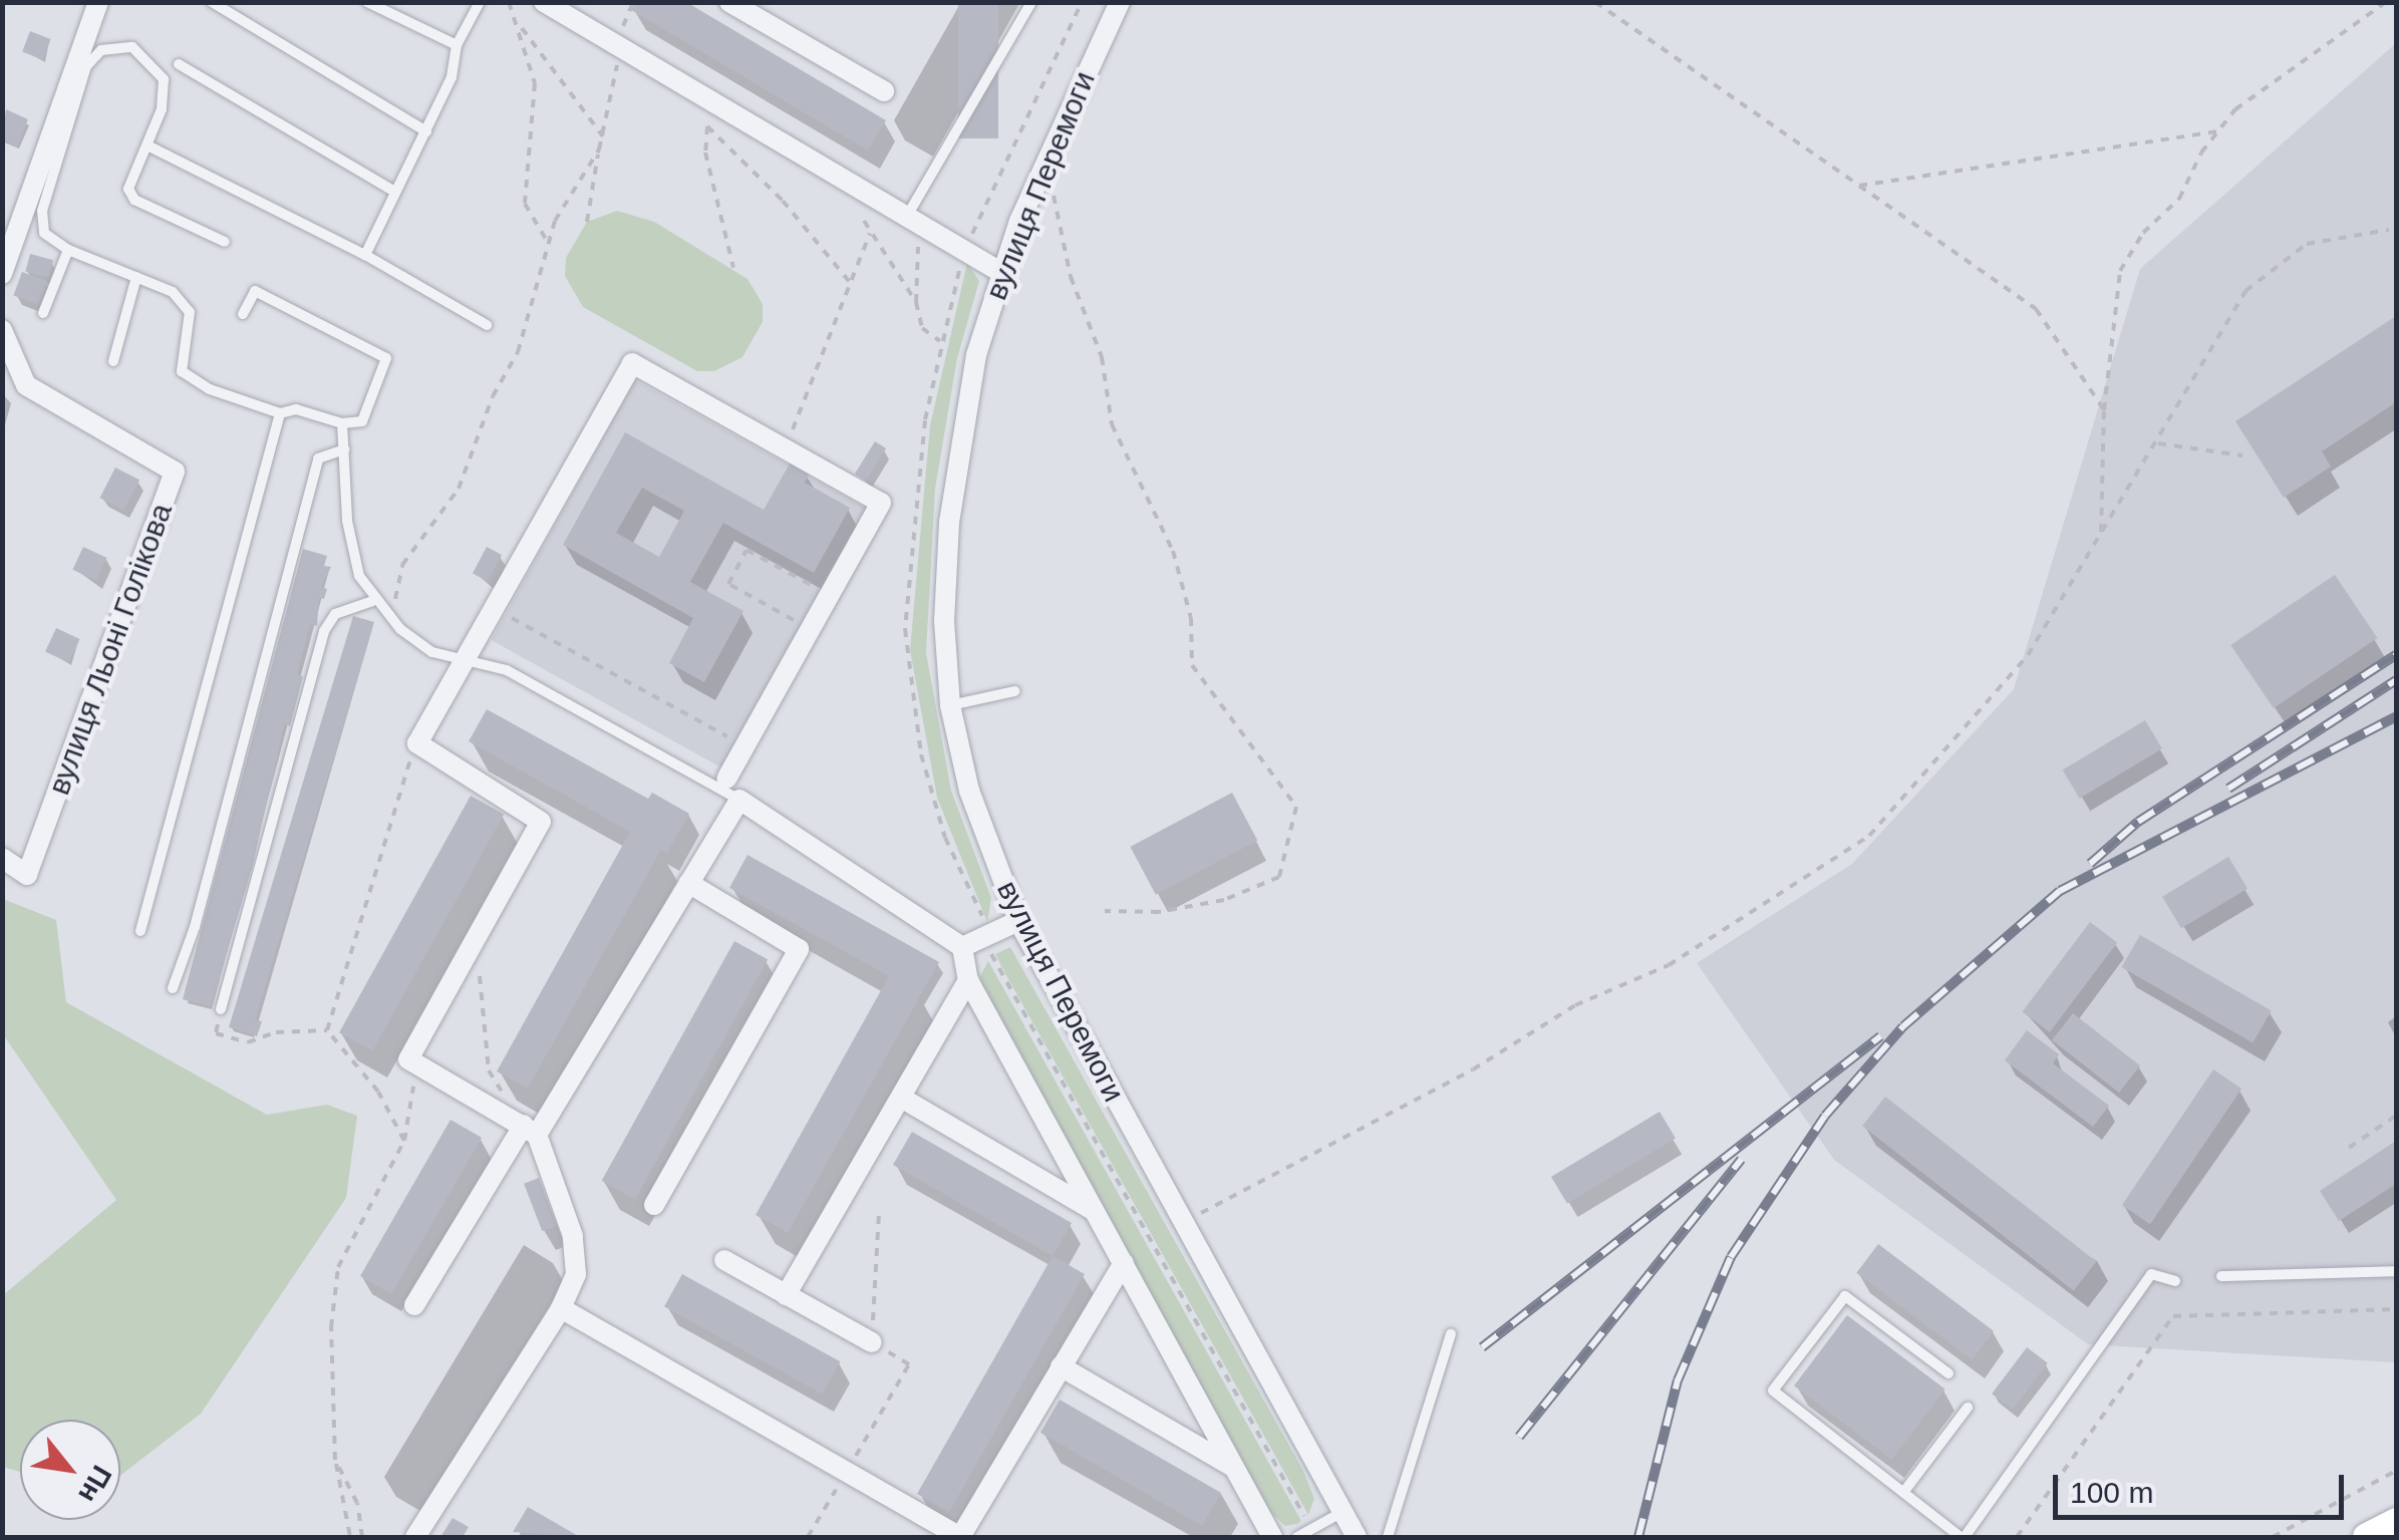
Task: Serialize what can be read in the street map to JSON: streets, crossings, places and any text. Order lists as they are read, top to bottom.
{
  "streets": {
    "street": ["вулиця Перемоги", "вулиця Льоні Голікова"]
  },
  "scale_bar": "100 m",
  "north": "bottom right"
}
